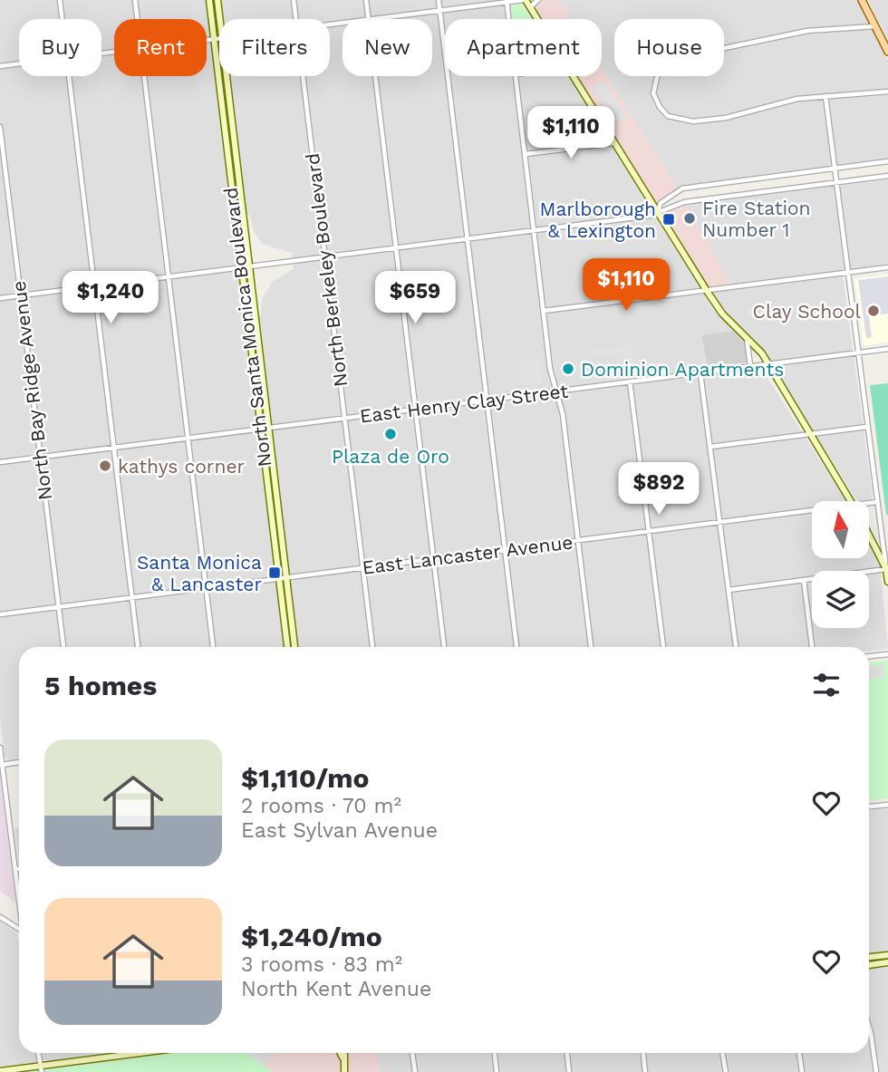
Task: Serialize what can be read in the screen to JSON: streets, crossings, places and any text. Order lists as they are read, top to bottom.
{
  "streets": {
    "street": [
      "North Berkeley Boulevard",
      "North Santa Monica Boulevard",
      "North Bay Ridge Avenue",
      "East Henry Clay Street",
      "East Lancaster Avenue"
    ]
  },
  "crossings": [
    ["North Berkeley Boulevard", "East Henry Clay Street"],
    ["North Berkeley Boulevard", "East Lancaster Avenue"],
    ["North Santa Monica Boulevard", "East Henry Clay Street"],
    ["North Santa Monica Boulevard", "East Lancaster Avenue"],
    ["North Bay Ridge Avenue", "East Henry Clay Street"],
    ["North Bay Ridge Avenue", "East Lancaster Avenue"]
  ],
  "places": {
    "other": [
      "Fire Station Number 1",
      "Clay School",
      "Dominion Apartments",
      "Plaza de Oro",
      "kathys corner"
    ],
    "transit": ["Marlborough & Lexington", "Santa Monica & Lancaster"]
  },
  "north": "top",
  "page": {
    "chip": [
      "Buy",
      "Rent",
      "Filters",
      "New",
      "Apartment",
      "House"
    ],
    "price": [
      "$1,110",
      "$1,110",
      "$1,240",
      "$659",
      "$892"
    ],
    "heading": "5 homes",
    "list": [
      {
        "name": "$1,110/mo",
        "note": "2 rooms · 70 m² · East Sylvan Avenue"
      },
      {
        "name": "$1,240/mo",
        "note": "3 rooms · 83 m² · North Kent Avenue"
      }
    ]
  }
}
